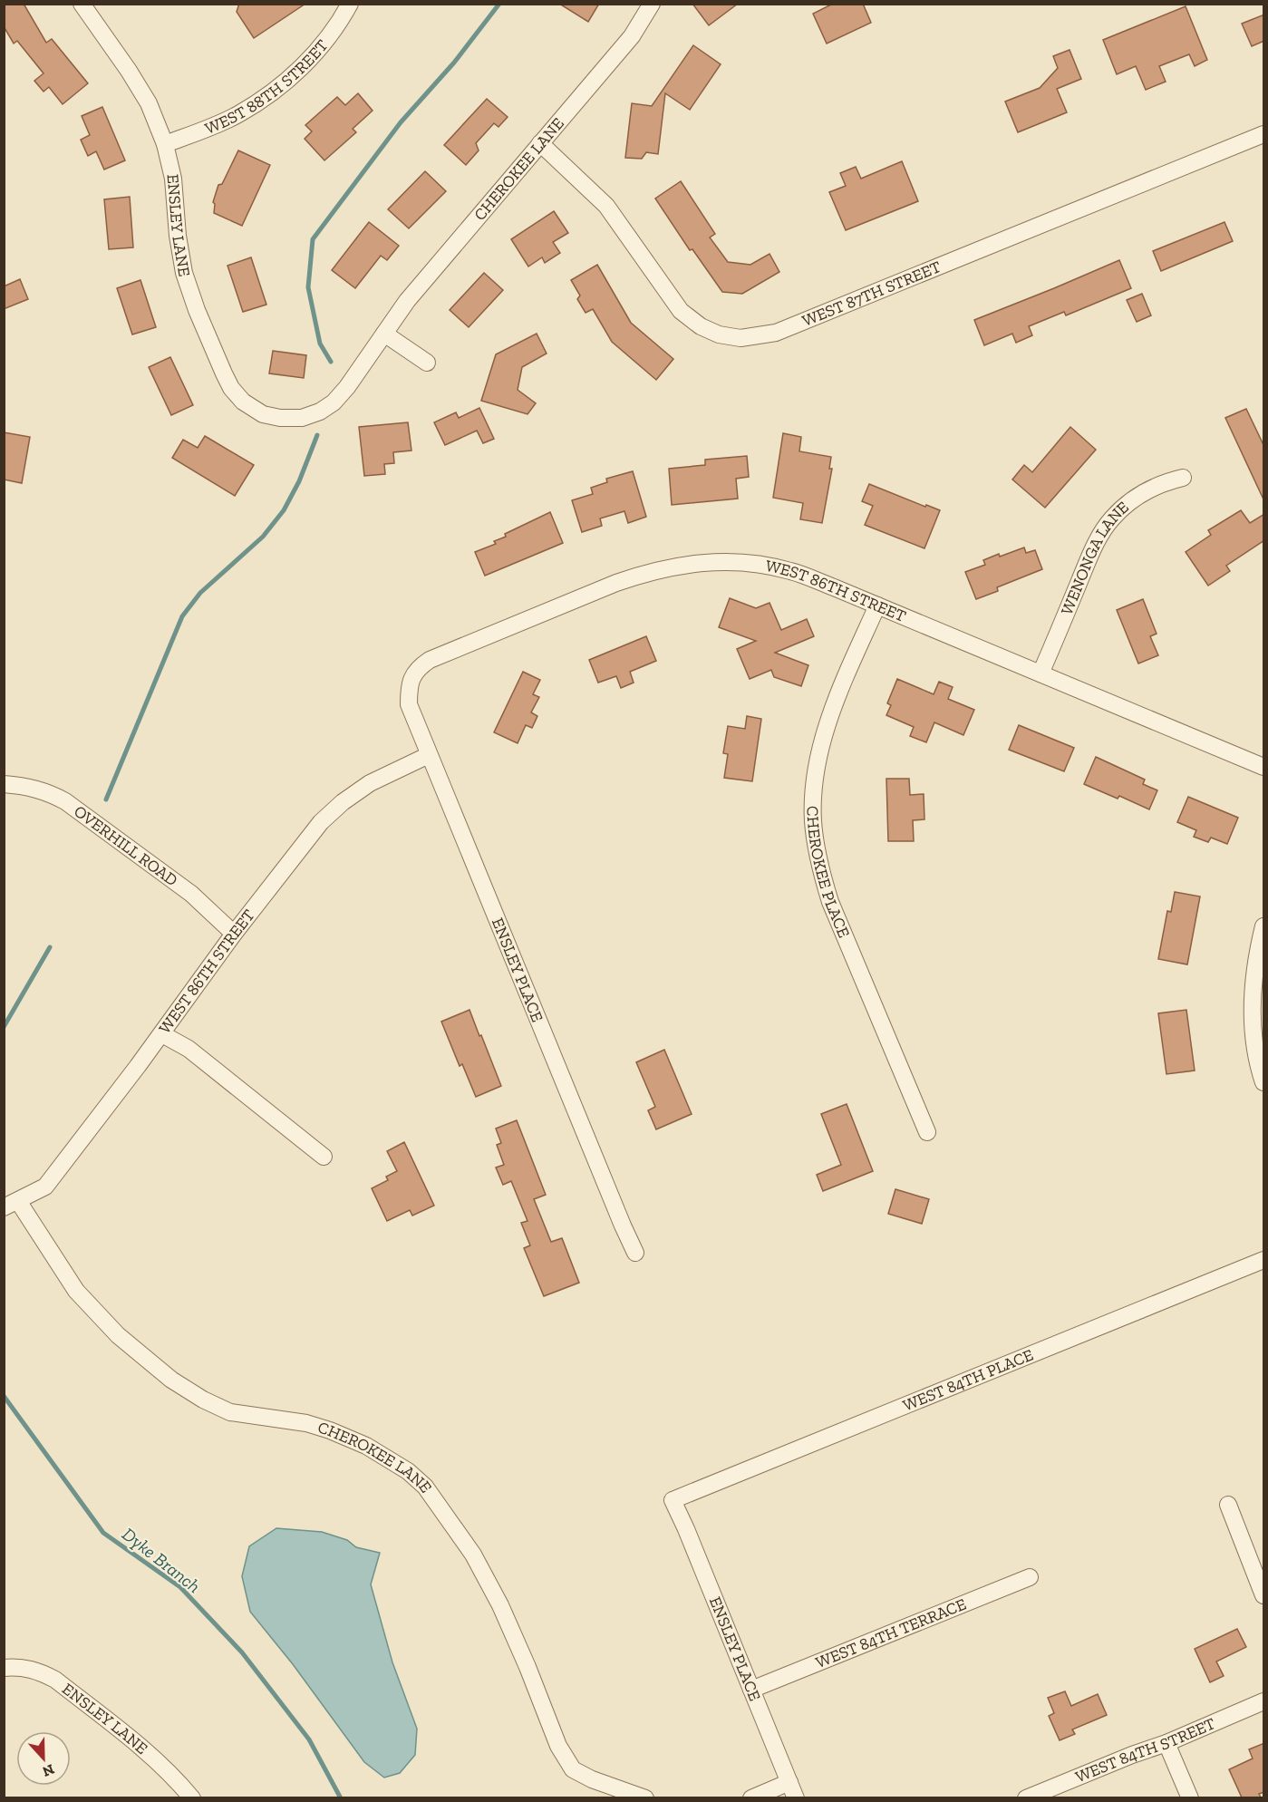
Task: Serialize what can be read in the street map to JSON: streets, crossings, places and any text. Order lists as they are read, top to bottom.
{
  "streets": {
    "street": [
      "WEST 88TH STREET",
      "CHEROKEE LANE",
      "ENSLEY LANE",
      "WEST 87TH STREET",
      "WENONGA LANE",
      "WEST 86TH STREET",
      "OVERHILL ROAD",
      "CHEROKEE PLACE",
      "ENSLEY PLACE",
      "WEST 84TH PLACE",
      "WEST 84TH TERRACE",
      "WEST 84TH STREET"
    ]
  },
  "crossings": [
    ["WEST 88TH STREET", "ENSLEY LANE"],
    ["CHEROKEE LANE", "ENSLEY LANE"],
    ["CHEROKEE LANE", "WEST 87TH STREET"],
    ["CHEROKEE LANE", "WEST 86TH STREET"],
    ["WENONGA LANE", "WEST 86TH STREET"],
    ["WEST 86TH STREET", "OVERHILL ROAD"],
    ["WEST 86TH STREET", "CHEROKEE PLACE"],
    ["WEST 86TH STREET", "ENSLEY PLACE"],
    ["ENSLEY PLACE", "WEST 84TH PLACE"],
    ["ENSLEY PLACE", "WEST 84TH TERRACE"]
  ],
  "water": ["Dyke Branch"],
  "north": "bottom"
}
